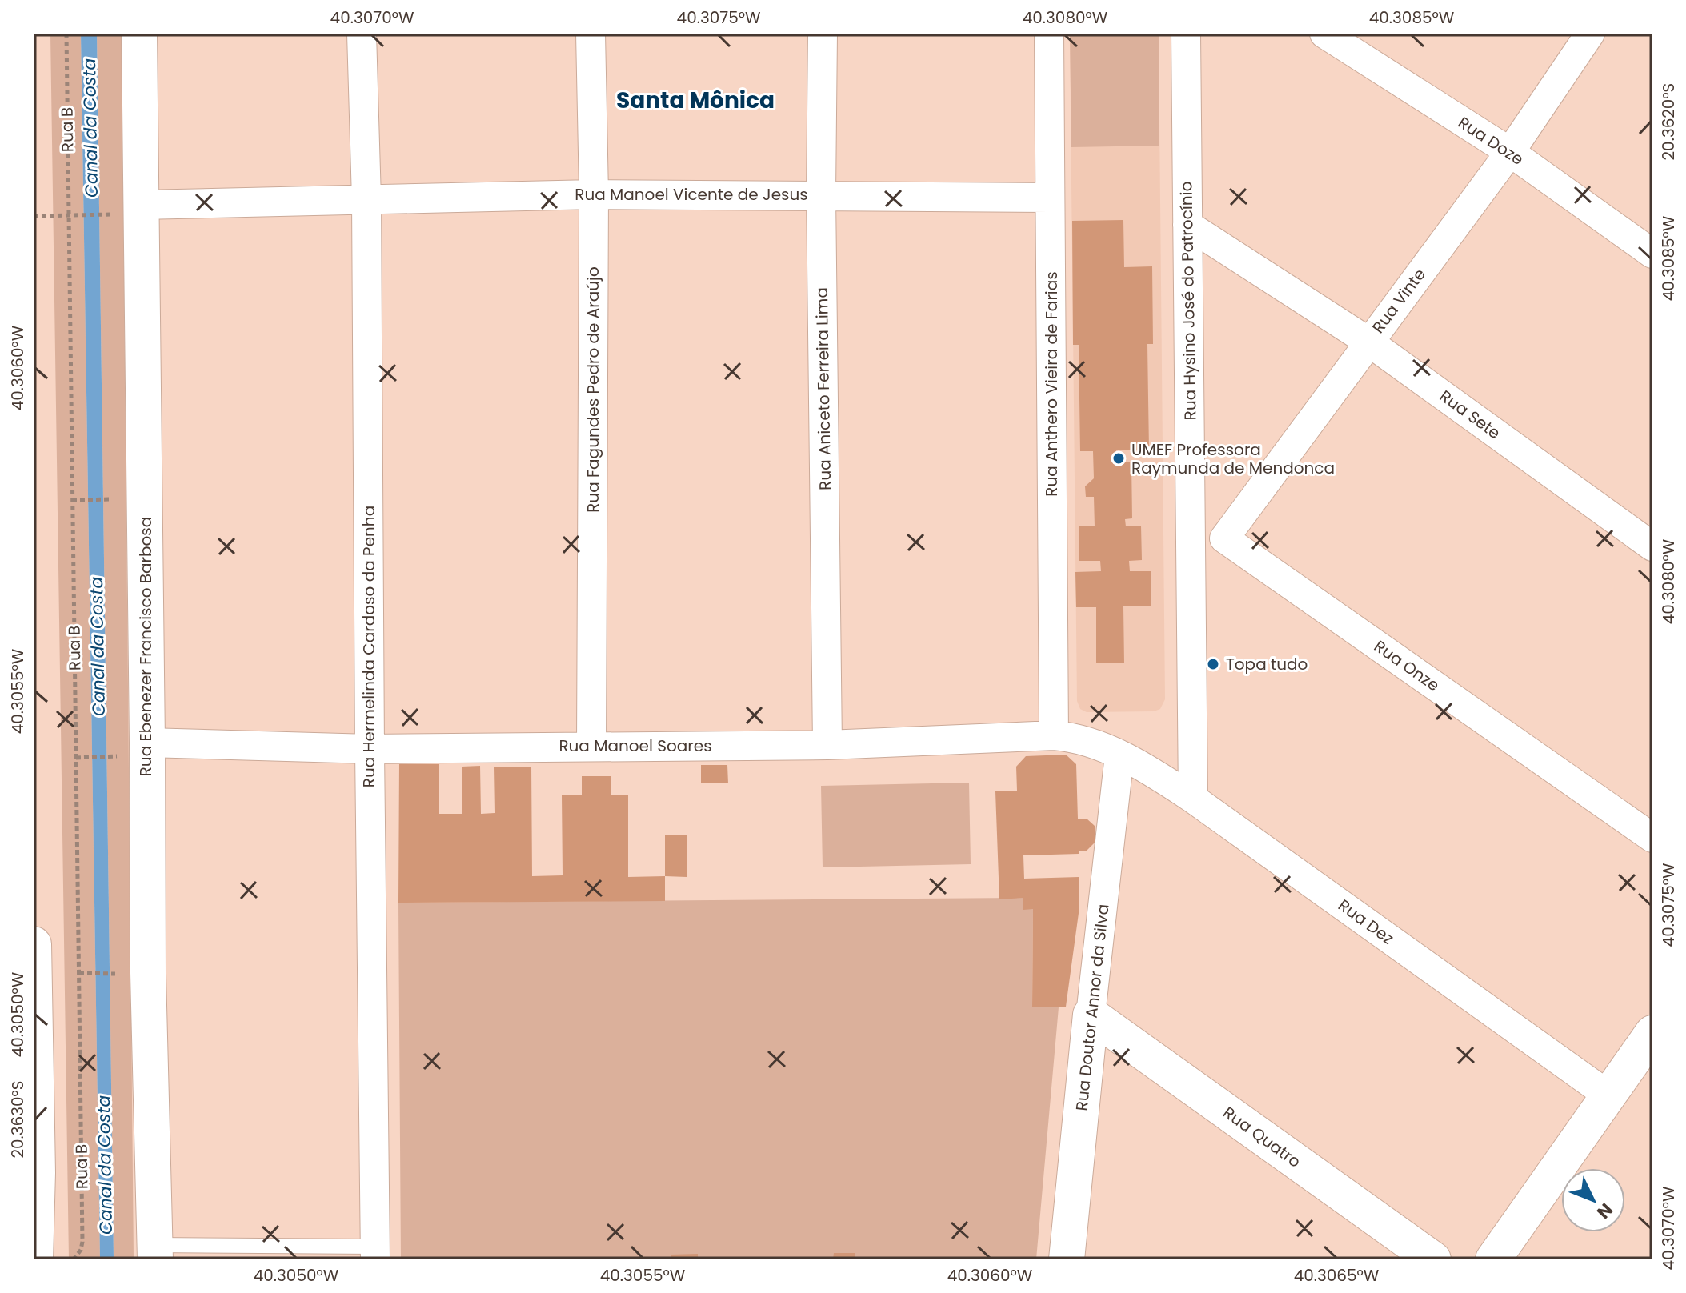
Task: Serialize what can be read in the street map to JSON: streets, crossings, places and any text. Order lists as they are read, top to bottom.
{
  "streets": {
    "main road": ["Rua Ebenezer Francisco Barbosa", "Rua Doutor Annor da Silva", "Rua Quatro"],
    "street": [
      "Rua Doze",
      "Rua Manoel Vicente de Jesus",
      "Rua Hysino José do Patrocínio",
      "Rua Vinte",
      "Rua Anthero Vieira de Farias",
      "Rua Aniceto Ferreira Lima",
      "Rua Fagundes Pedro de Araújo",
      "Rua Sete",
      "Rua Hermelinda Cardoso da Penha",
      "Rua Onze",
      "Rua Manoel Soares",
      "Rua Dez"
    ],
    "path": ["Rua B"]
  },
  "crossings": [
    ["Rua Doze", "Rua Vinte"],
    ["Rua Manoel Vicente de Jesus", "Rua Anthero Vieira de Farias"],
    ["Rua Manoel Vicente de Jesus", "Rua Aniceto Ferreira Lima"],
    ["Rua Manoel Vicente de Jesus", "Rua Fagundes Pedro de Araújo"],
    ["Rua Manoel Vicente de Jesus", "Rua Ebenezer Francisco Barbosa"],
    ["Rua Manoel Vicente de Jesus", "Rua Hermelinda Cardoso da Penha"],
    ["Rua Hysino José do Patrocínio", "Rua Sete"],
    ["Rua Hysino José do Patrocínio", "Rua Dez"],
    ["Rua Vinte", "Rua Sete"],
    ["Rua Vinte", "Rua Onze"],
    ["Rua Anthero Vieira de Farias", "Rua Manoel Soares"],
    ["Rua Aniceto Ferreira Lima", "Rua Manoel Soares"],
    ["Rua Fagundes Pedro de Araújo", "Rua Manoel Soares"],
    ["Rua Ebenezer Francisco Barbosa", "Rua Manoel Soares"],
    ["Rua Hermelinda Cardoso da Penha", "Rua Manoel Soares"],
    ["Rua Manoel Soares", "Rua Dez"],
    ["Rua Manoel Soares", "Rua Doutor Annor da Silva"],
    ["Rua Dez", "Rua Doutor Annor da Silva"],
    ["Rua Doutor Annor da Silva", "Rua Quatro"]
  ],
  "districts": ["Santa Mônica"],
  "water": ["Canal da Costa"],
  "places": ["UMEF Professora Raymunda de Mendonca", "Topa tudo"],
  "north": "bottom right",
  "coordinates": [
    "40.3070°W",
    "40.3075°W",
    "40.3080°W",
    "40.3085°W",
    "20.3620°S",
    "40.3060°W",
    "40.3055°W",
    "40.3050°W",
    "20.3630°S",
    "40.3065°W"
  ]
}
